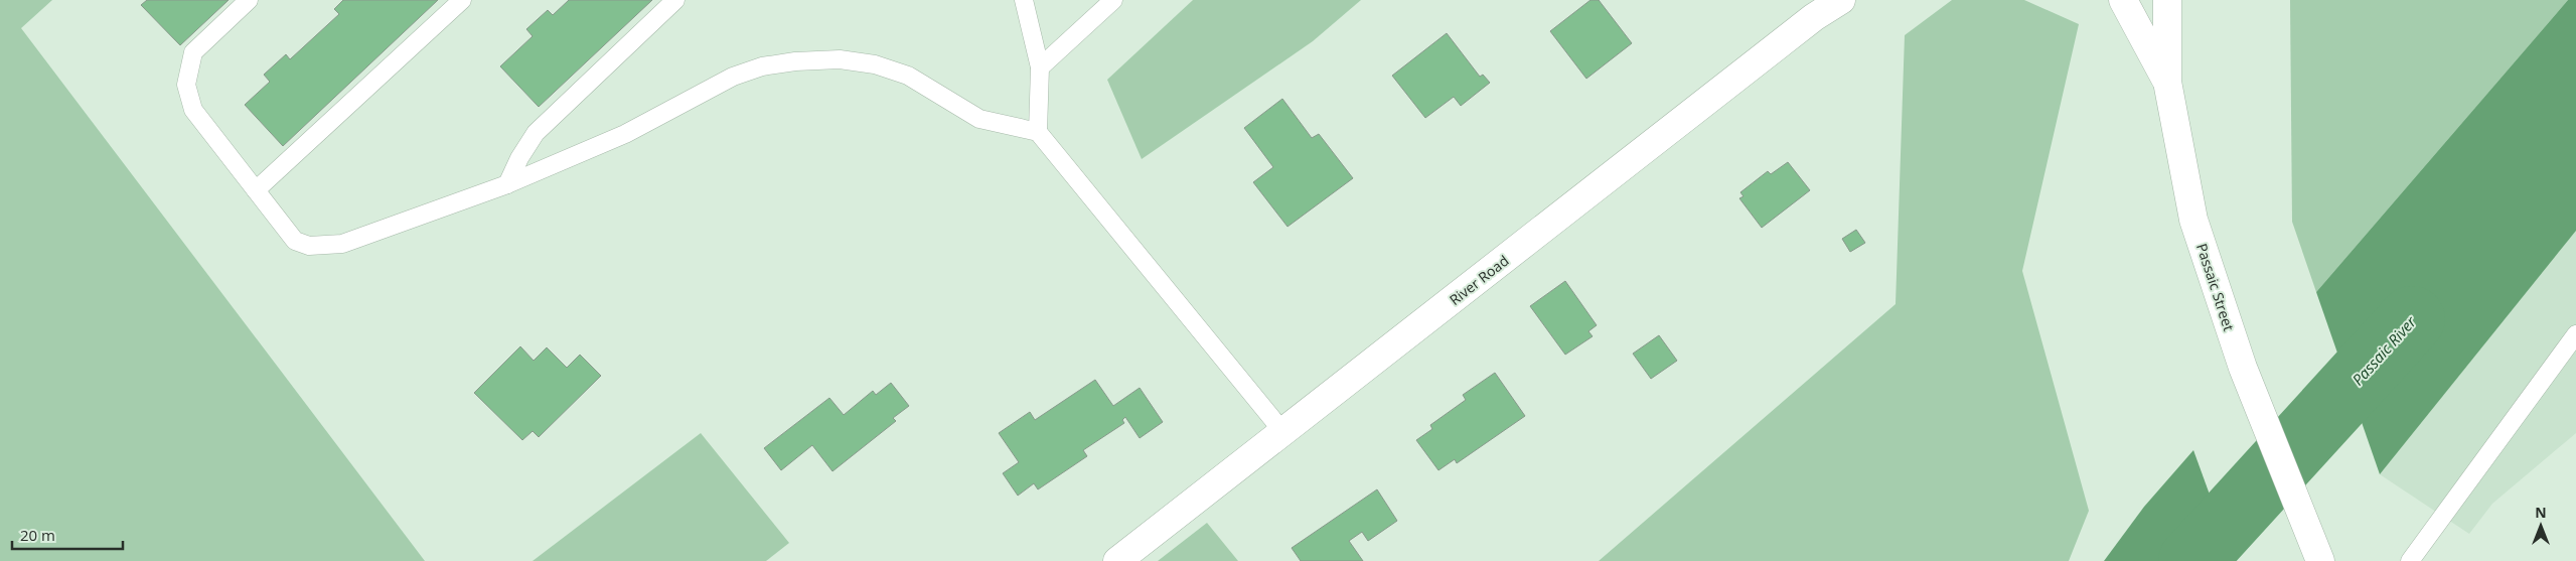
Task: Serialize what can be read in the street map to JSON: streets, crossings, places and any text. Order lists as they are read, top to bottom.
{
  "streets": {
    "street": ["River Road", "Passaic Street"]
  },
  "water": ["Passaic River"],
  "scale_bar": "20 m",
  "north": "top"
}
